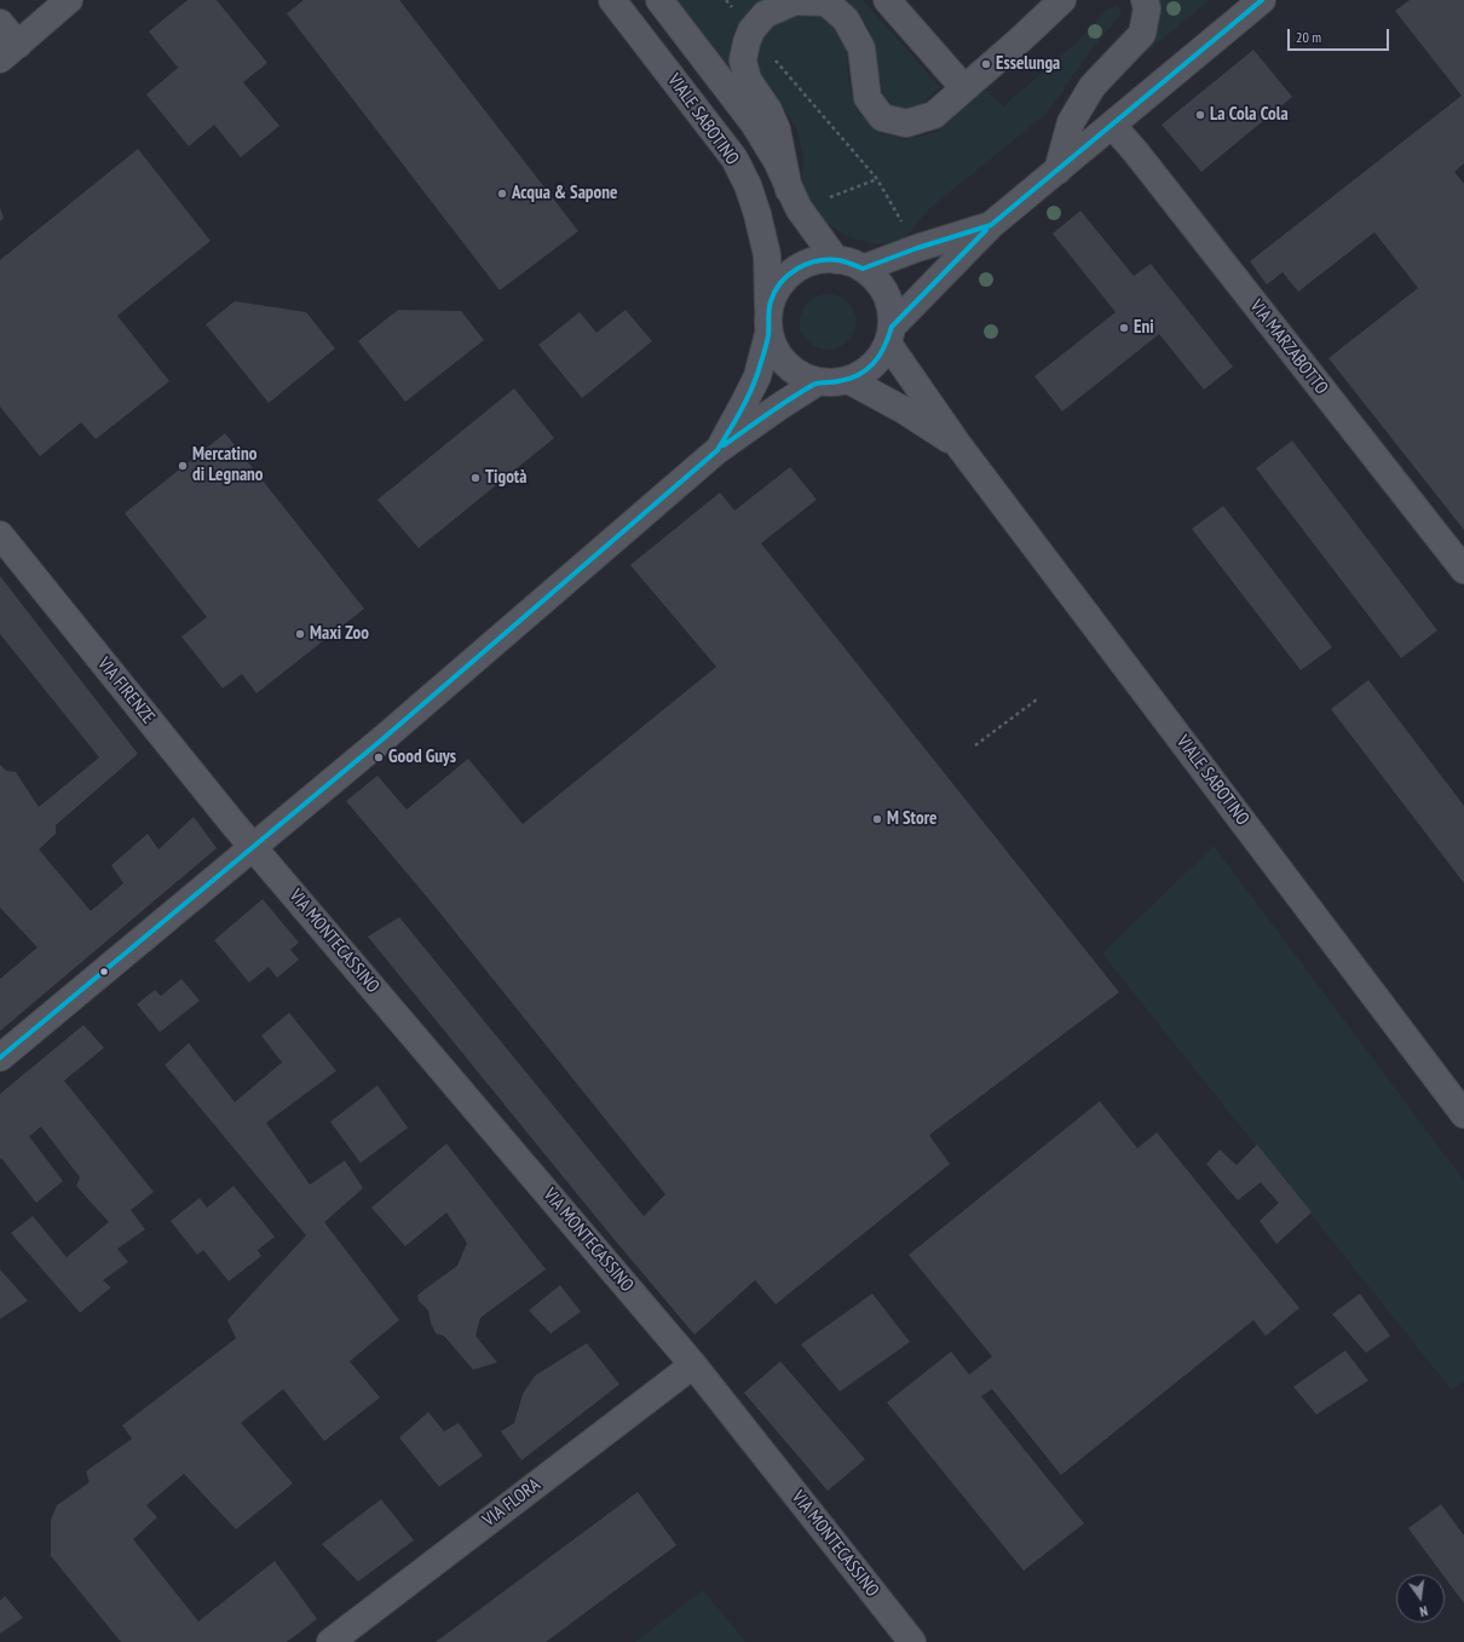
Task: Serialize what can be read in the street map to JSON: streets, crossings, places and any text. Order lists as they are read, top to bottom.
{
  "streets": {
    "street": [
      "VIALE SABOTINO",
      "VIA MARZABOTTO",
      "VIA FIRENZE",
      "VIA MONTECASSINO",
      "VIA FLORA"
    ]
  },
  "crossings": [
    ["VIA FIRENZE", "VIA MONTECASSINO"],
    ["VIA MONTECASSINO", "VIA FLORA"]
  ],
  "places": [
    "Esselunga",
    "La Cola Cola",
    "Acqua & Sapone",
    "Eni",
    "Mercatino di Legnano",
    "Tigotà",
    "Maxi Zoo",
    "Good Guys",
    "M Store"
  ],
  "scale_bar": "20 m",
  "north": "bottom"
}
